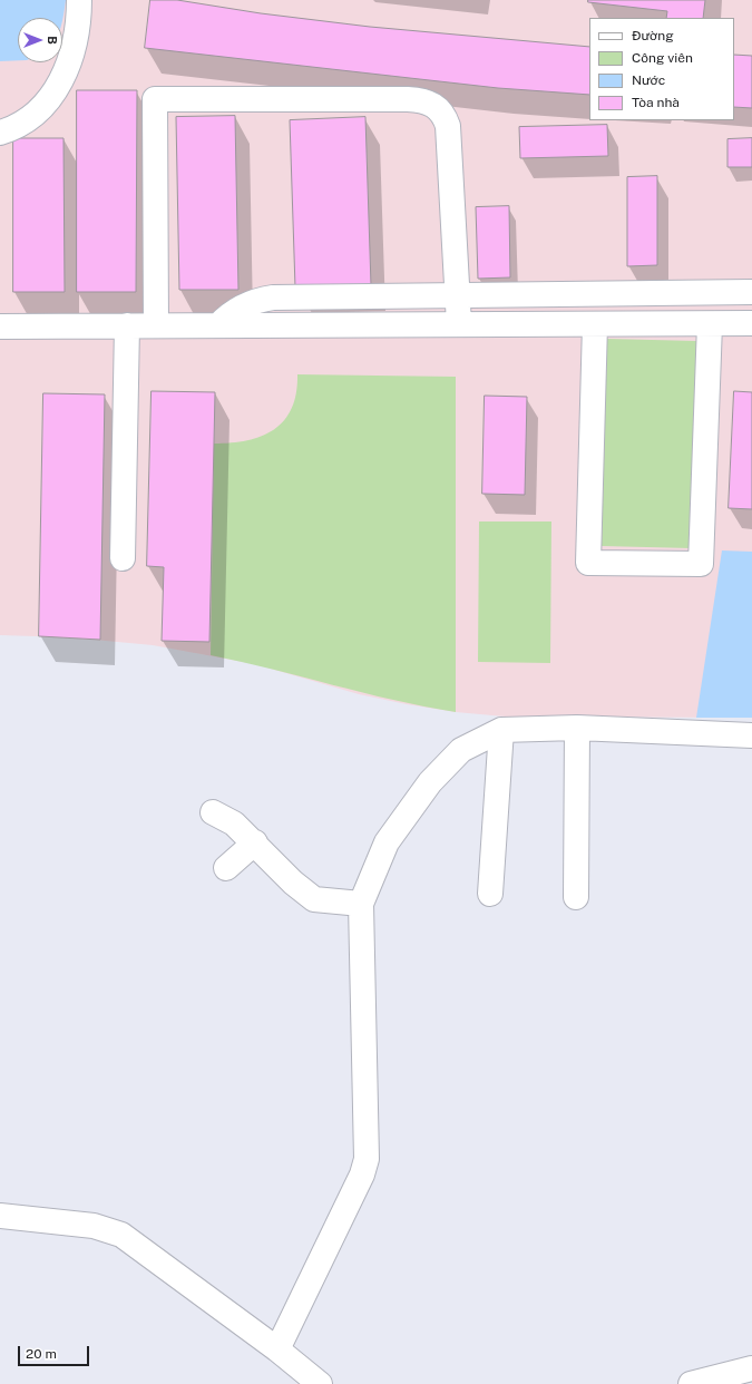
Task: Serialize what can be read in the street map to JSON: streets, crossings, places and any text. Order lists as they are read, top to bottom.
{
  "legend": [
    "Đường",
    "Công viên",
    "Nước",
    "Tòa nhà"
  ],
  "scale_bar": "20 m",
  "north": "right"
}
